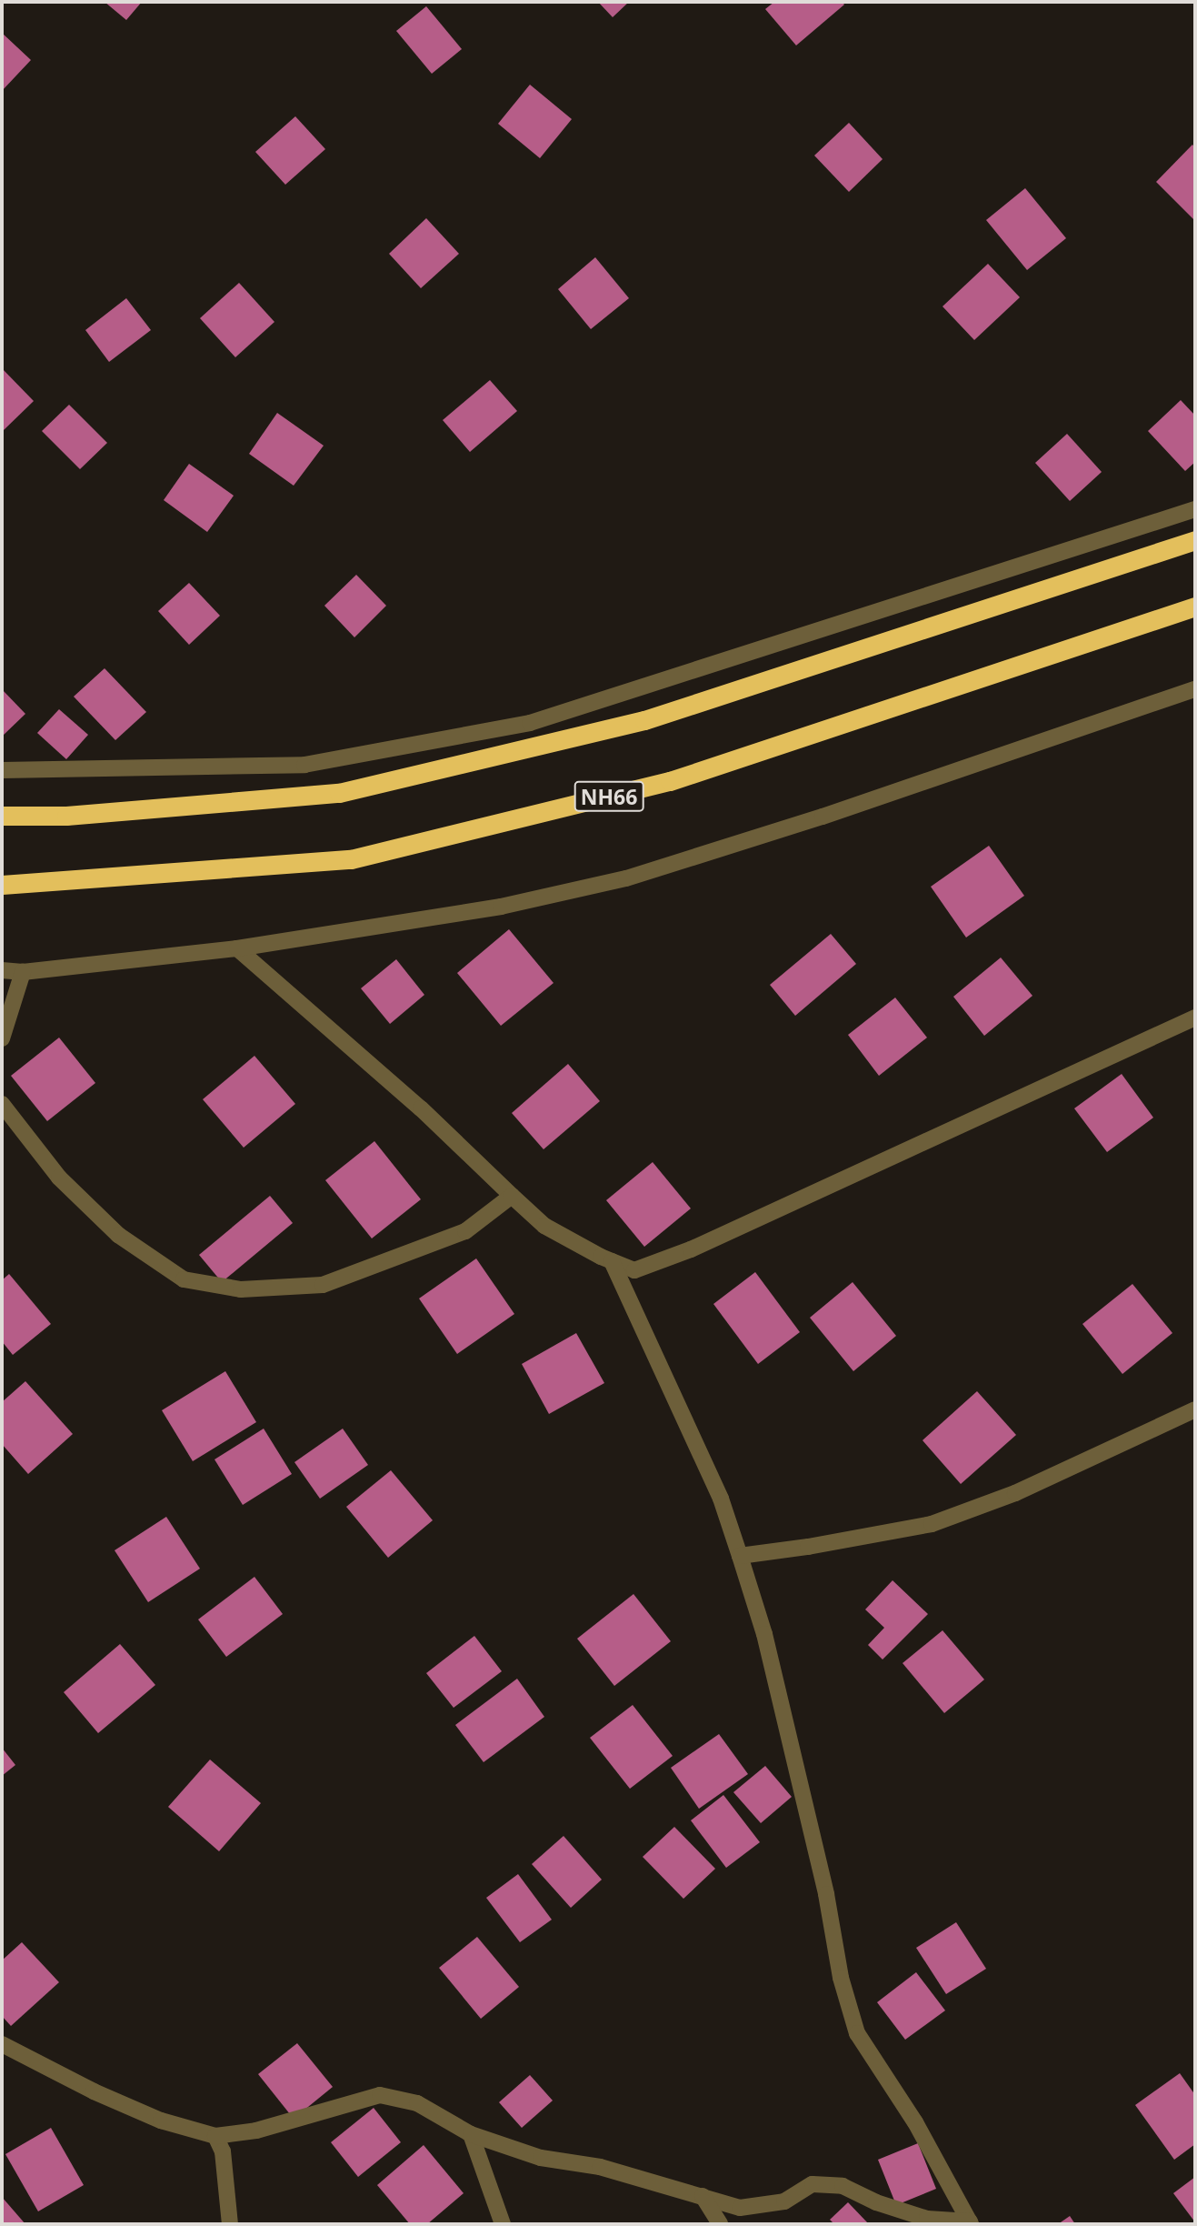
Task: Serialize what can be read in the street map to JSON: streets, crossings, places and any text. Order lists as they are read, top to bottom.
{
  "streets": {
    "highway": ["NH66"]
  }
}
